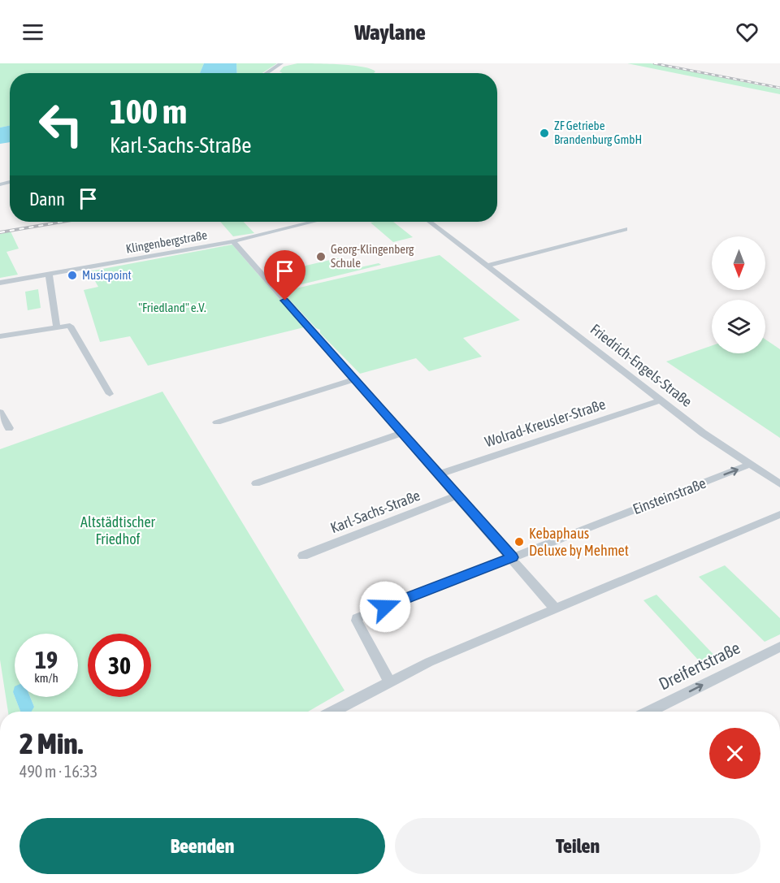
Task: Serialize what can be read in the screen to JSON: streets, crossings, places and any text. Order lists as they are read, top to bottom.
{
  "streets": {
    "street": [
      "Klingenbergstraße",
      "Friedrich-Engels-Straße",
      "Wolrad-Kreusler-Straße",
      "Einsteinstraße",
      "Karl-Sachs-Straße",
      "Dreifertstraße"
    ]
  },
  "crossings": [
    ["Friedrich-Engels-Straße", "Wolrad-Kreusler-Straße"],
    ["Friedrich-Engels-Straße", "Einsteinstraße"]
  ],
  "one_way": ["Dreifertstraße"],
  "parks": ["\"Friedland\" e.V.", "Altstädtischer Friedhof"],
  "places": [
    "ZF Getriebe Brandenburg GmbH",
    "Georg-Klingenberg Schule",
    "Musicpoint",
    "Kebaphaus Deluxe by Mehmet"
  ],
  "north": "bottom",
  "page": {
    "header": "Waylane",
    "turn": ["100 m", "Karl-Sachs-Straße"],
    "then": "Dann",
    "speed": "19 km/h",
    "limit": "30",
    "heading": ["2 Min.", "490 m · 16:33"],
    "buttons": ["Beenden", "Teilen"]
  }
}
